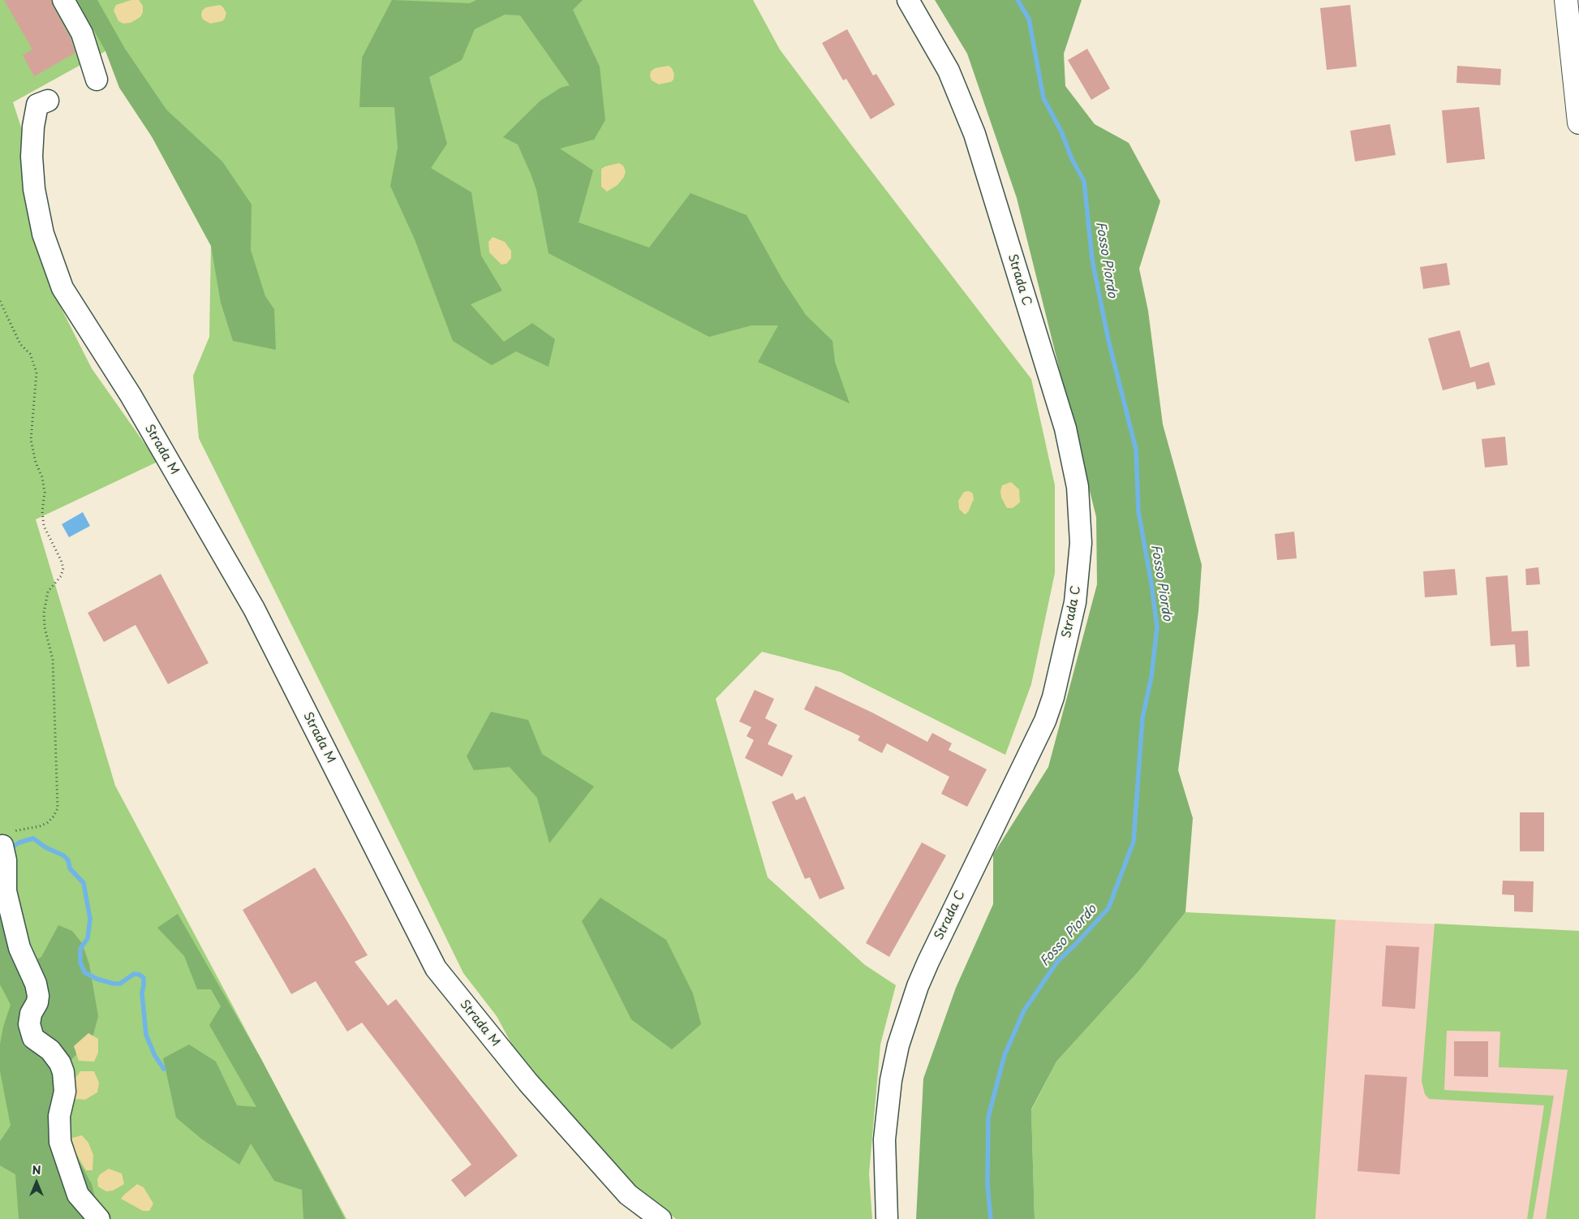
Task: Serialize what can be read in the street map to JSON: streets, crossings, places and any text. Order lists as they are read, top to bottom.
{
  "streets": {
    "street": ["Strada C", "Strada M"]
  },
  "water": ["Fosso Piordo"],
  "north": "top"
}
